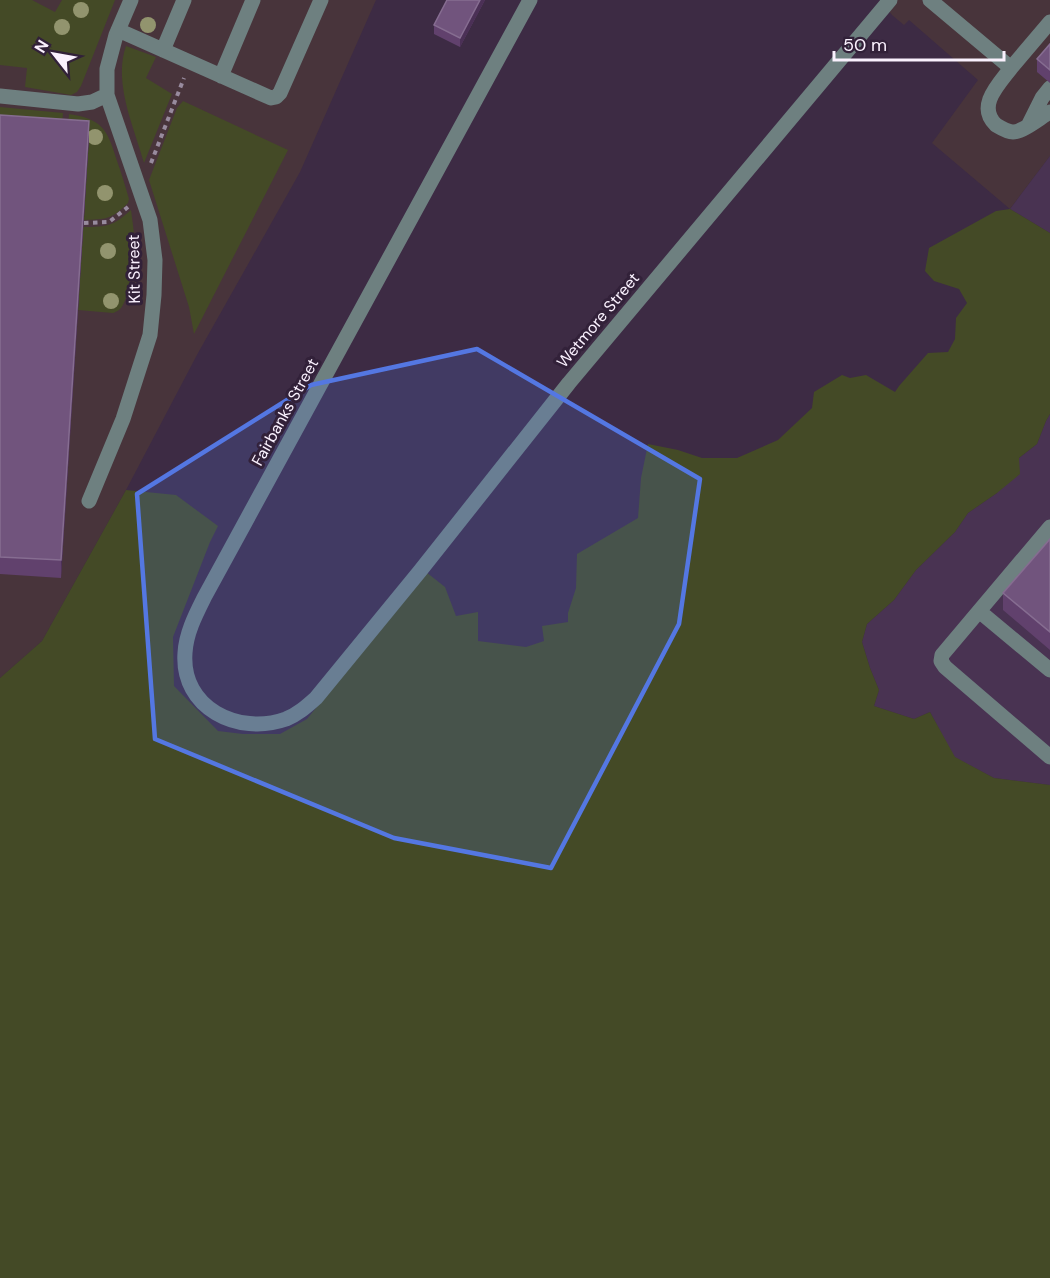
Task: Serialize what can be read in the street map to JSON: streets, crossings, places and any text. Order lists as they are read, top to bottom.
{
  "streets": {
    "street": ["Kit Street", "Wetmore Street", "Fairbanks Street"]
  },
  "crossings": [
    ["Wetmore Street", "Fairbanks Street"]
  ],
  "scale_bar": "50 m",
  "north": "top left"
}
